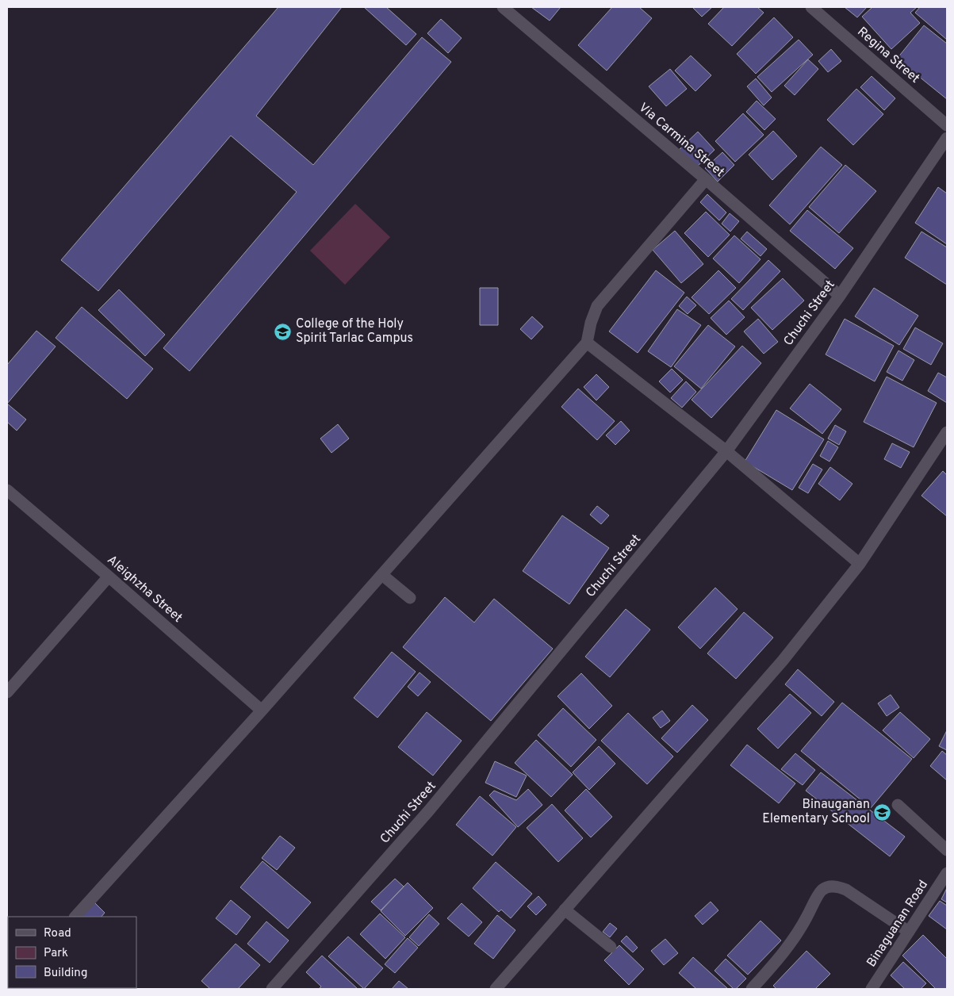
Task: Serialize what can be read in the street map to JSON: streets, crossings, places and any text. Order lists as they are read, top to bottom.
{
  "streets": {
    "street": [
      "Regina Street",
      "Via Carmina Street",
      "Chuchi Street",
      "Aleighzha Street",
      "Binaguanan Road"
    ]
  },
  "crossings": [
    ["Via Carmina Street", "Chuchi Street"]
  ],
  "places": {
    "school or university": ["College of the Holy Spirit Tarlac Campus", "Binauganan Elementary School"]
  },
  "legend": ["Road", "Park", "Building"]
}
